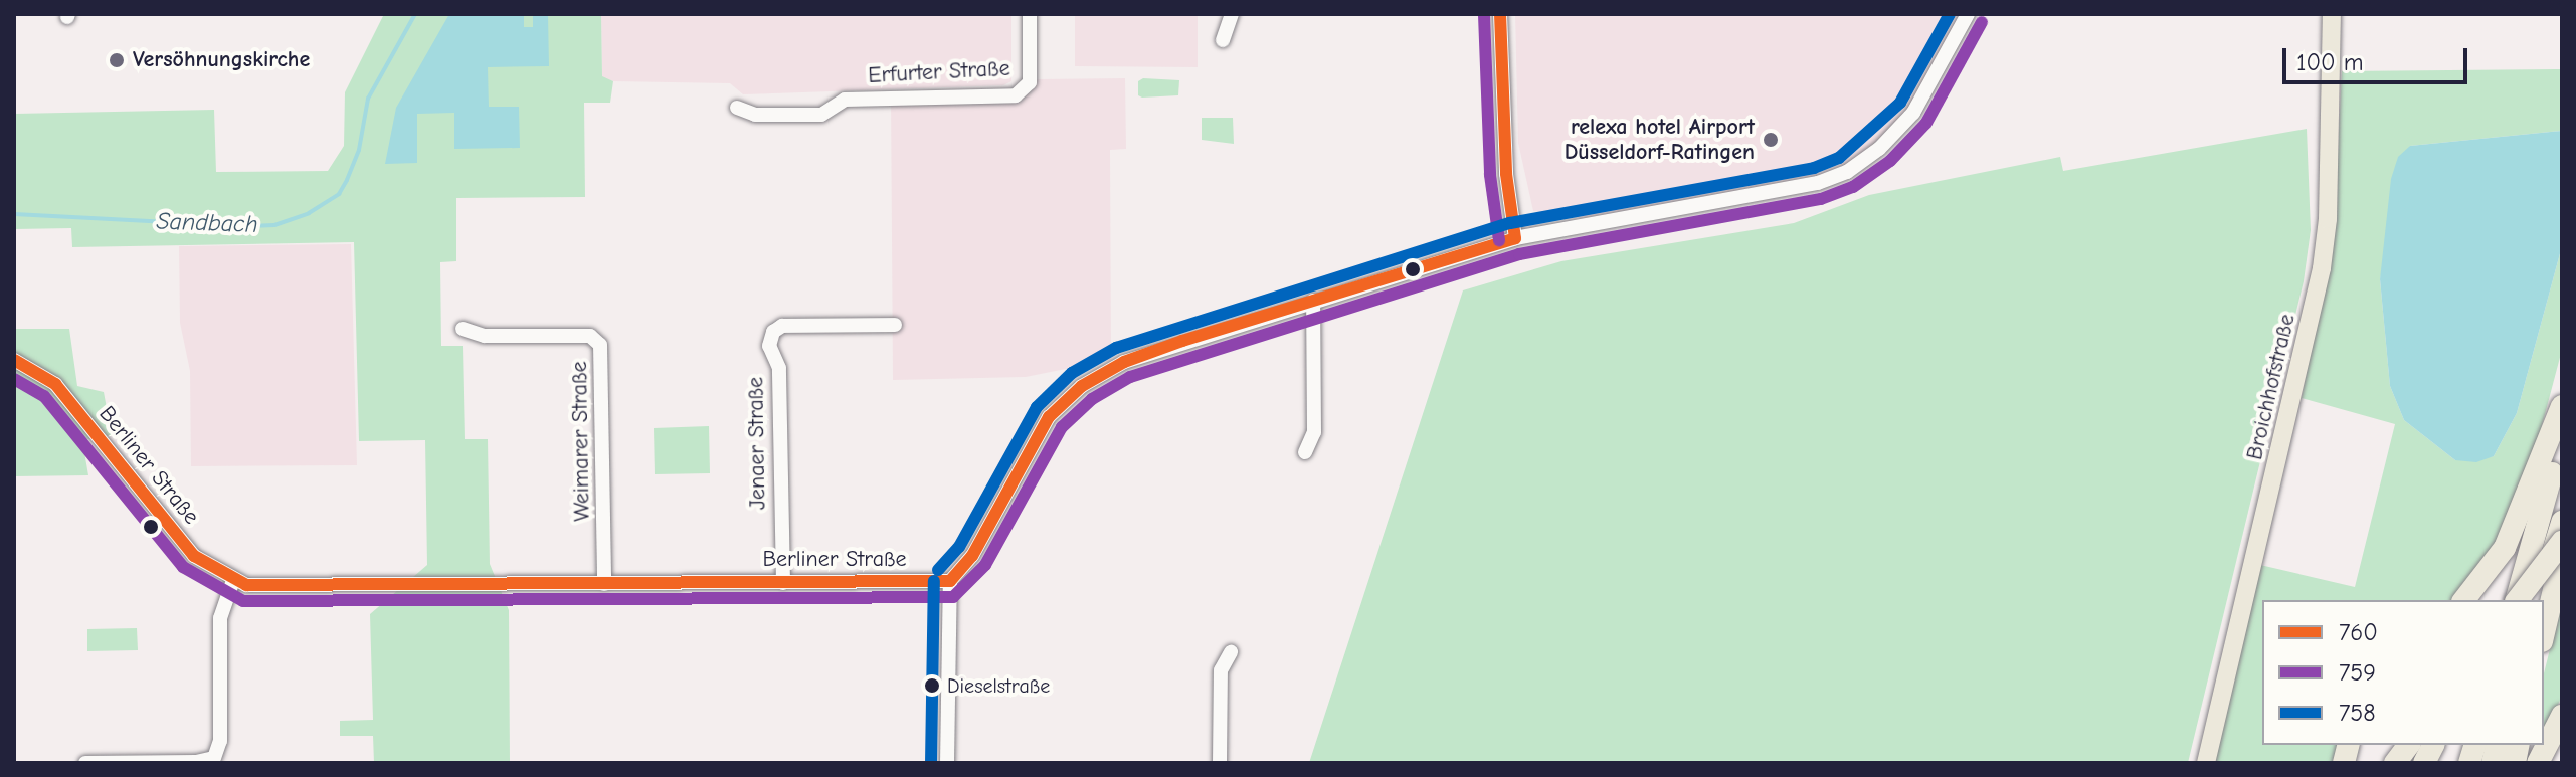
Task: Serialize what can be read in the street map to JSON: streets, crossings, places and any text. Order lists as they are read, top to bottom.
{
  "streets": {
    "main road": ["Broichhofstraße"],
    "street": [
      "Erfurter Straße",
      "Weimarer Straße",
      "Jenaer Straße",
      "Berliner Straße"
    ]
  },
  "crossings": [
    ["Weimarer Straße", "Berliner Straße"],
    ["Jenaer Straße", "Berliner Straße"]
  ],
  "water": ["Sandbach"],
  "places": ["Versöhnungskirche", "relexa hotel Airport Düsseldorf-Ratingen", "Dieselstraße"],
  "lines": ["transit line 760", "transit line 758", "transit line 759"],
  "legend": ["760", "759", "758"],
  "scale_bar": "100 m"
}
